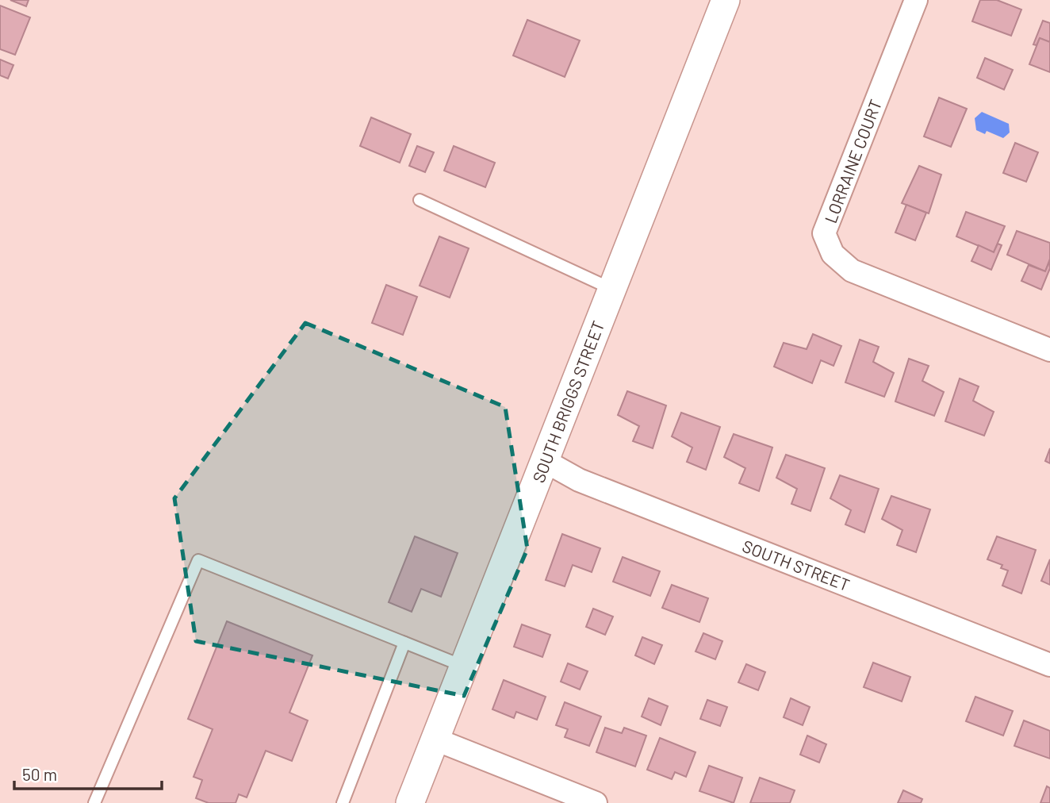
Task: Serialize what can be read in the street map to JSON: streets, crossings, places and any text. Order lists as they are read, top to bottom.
{
  "streets": {
    "street": ["LORRAINE COURT", "SOUTH BRIGGS STREET", "SOUTH STREET"]
  },
  "crossings": [
    ["SOUTH BRIGGS STREET", "SOUTH STREET"]
  ],
  "scale_bar": "50 m"
}
